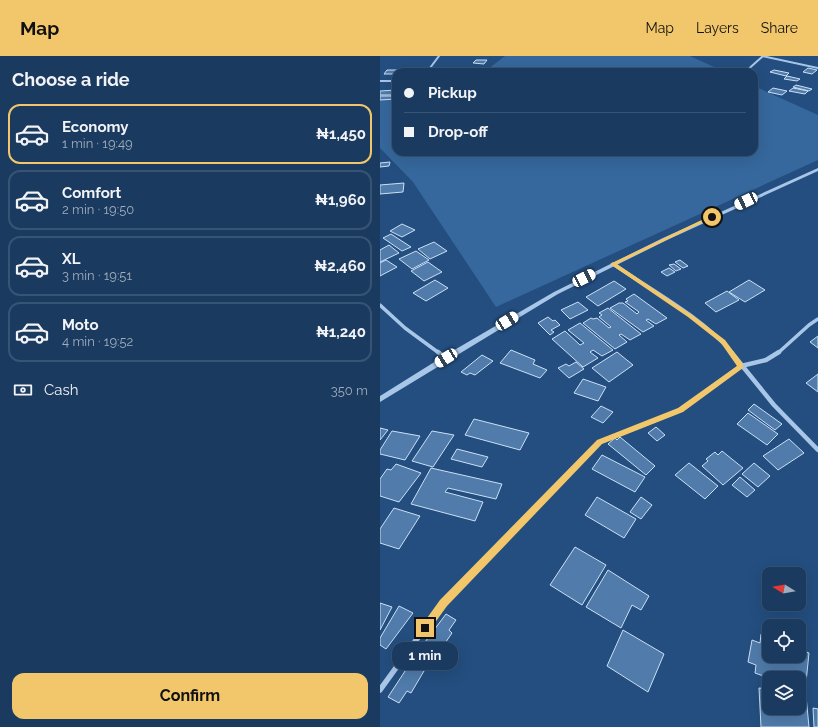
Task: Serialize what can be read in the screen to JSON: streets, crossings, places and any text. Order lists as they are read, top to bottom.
{
  "north": "left",
  "page": {
    "header": "Map",
    "nav": ["Map", "Layers", "Share"],
    "heading": "Choose a ride",
    "banner": ["Pickup", "Drop-off"],
    "list": [
      {
        "name": "Economy",
        "note": "1 min · 19:49",
        "value": "₦1,450"
      },
      {
        "name": "Comfort",
        "note": "2 min · 19:50",
        "value": "₦1,960"
      },
      {
        "name": "XL",
        "note": "3 min · 19:51",
        "value": "₦2,460"
      },
      {
        "name": "Moto",
        "note": "4 min · 19:52",
        "value": "₦1,240"
      }
    ],
    "pay": ["Cash", "350 m"],
    "bubble": "1 min",
    "buttons": "Confirm"
  }
}
